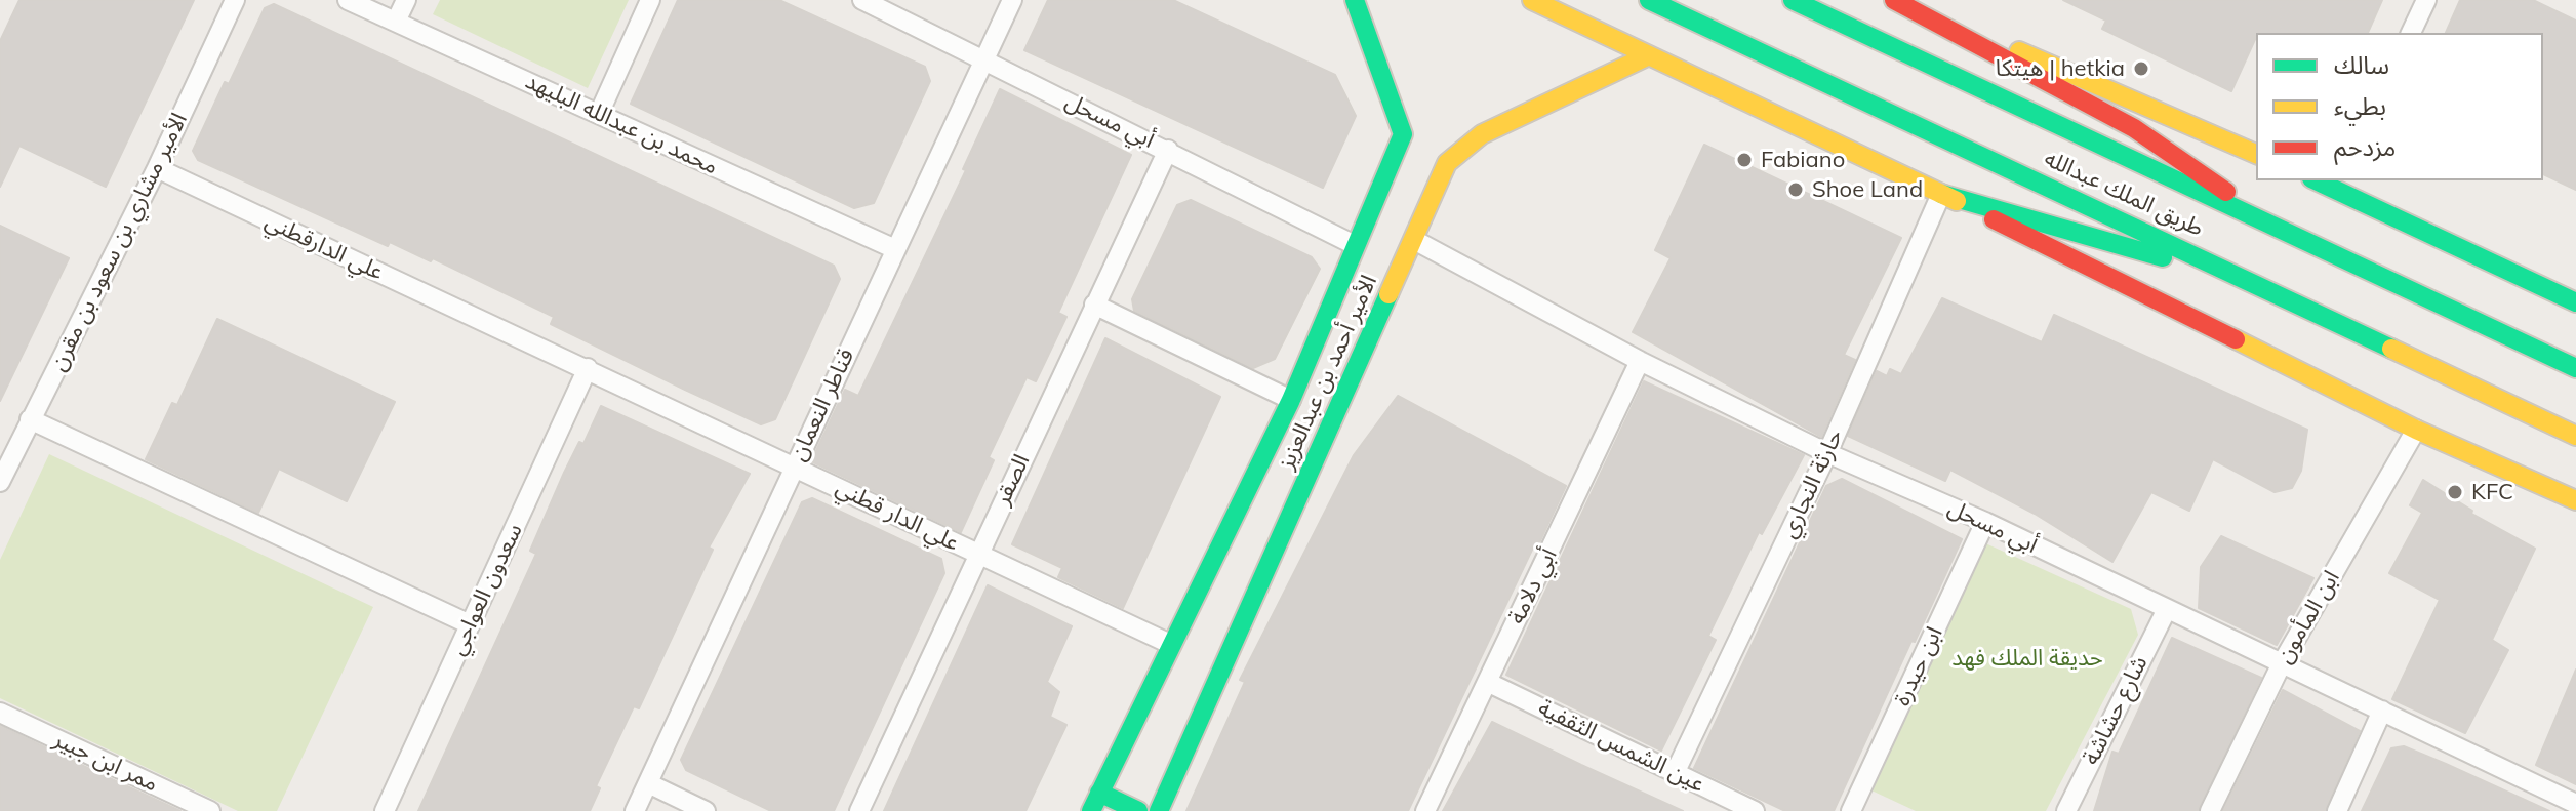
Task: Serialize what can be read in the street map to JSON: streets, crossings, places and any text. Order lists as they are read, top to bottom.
{
  "streets": {
    "main road": ["طريق الملك عبدالله", "الأمير أحمد بن عبدالعزيز"],
    "street": [
      "أبي مسحل",
      "محمد بن عبدالله البليهد",
      "الأمير مشاري بن سعود بن مقرن",
      "علي الدارقطني",
      "قناطر النعمان",
      "الصقر",
      "حارثة النجاري",
      "علي الدار قطني",
      "أبي دلامة",
      "سعدون العواجي",
      "ابن المأمون",
      "ابن حيدرة",
      "شارع حشاشة",
      "عين الشمس الثقفية",
      "ممر ابن جبير"
    ]
  },
  "crossings": [
    ["أبي مسحل", "الأمير أحمد بن عبدالعزيز"],
    ["أبي مسحل", "قناطر النعمان"],
    ["أبي مسحل", "الصقر"],
    ["أبي مسحل", "حارثة النجاري"],
    ["أبي مسحل", "أبي دلامة"],
    ["أبي مسحل", "ابن المأمون"],
    ["أبي مسحل", "ابن حيدرة"],
    ["أبي مسحل", "شارع حشاشة"],
    ["محمد بن عبدالله البليهد", "قناطر النعمان"],
    ["الأمير مشاري بن سعود بن مقرن", "علي الدارقطني"],
    ["علي الدارقطني", "علي الدار قطني"],
    ["الأمير أحمد بن عبدالعزيز", "علي الدار قطني"],
    ["قناطر النعمان", "علي الدار قطني"],
    ["الصقر", "علي الدار قطني"],
    ["حارثة النجاري", "عين الشمس الثقفية"],
    ["علي الدار قطني", "سعدون العواجي"],
    ["أبي دلامة", "عين الشمس الثقفية"]
  ],
  "parks": ["حديقة الملك فهد"],
  "places": [
    "هيتكا | hetkia",
    "Fabiano",
    "Shoe Land",
    "KFC"
  ],
  "legend": ["سالك", "بطيء", "مزدحم"]
}
